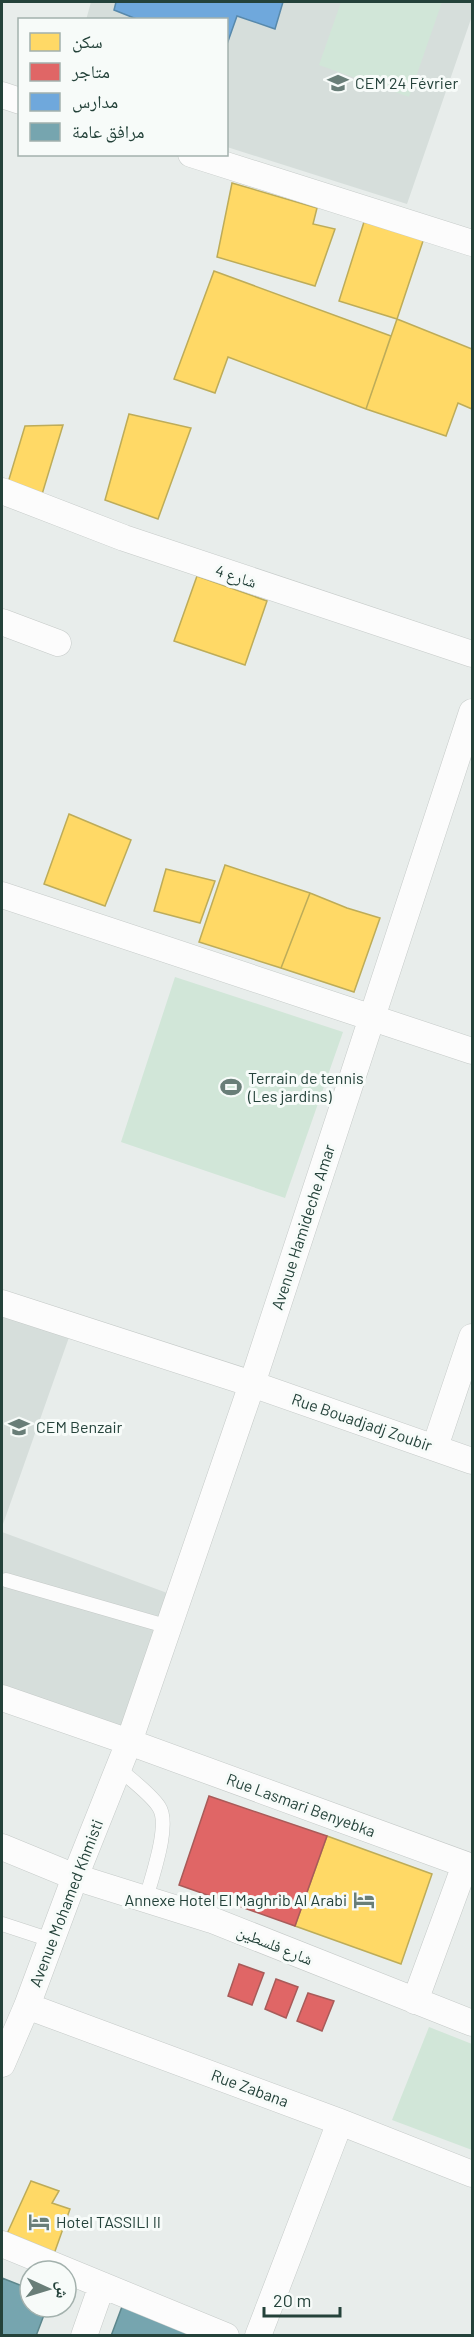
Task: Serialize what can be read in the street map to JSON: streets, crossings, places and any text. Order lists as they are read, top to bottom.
{
  "streets": {
    "street": [
      "شارع 4",
      "Avenue Hamideche Amar",
      "Rue Bouadjadj Zoubir",
      "Rue Lasmari Benyebka",
      "Avenue Mohamed Khmisti",
      "شارع فلسطين",
      "Rue Zabana"
    ]
  },
  "crossings": [
    ["Avenue Hamideche Amar", "Rue Bouadjadj Zoubir"],
    ["Avenue Hamideche Amar", "Rue Lasmari Benyebka"],
    ["Avenue Hamideche Amar", "Avenue Mohamed Khmisti"],
    ["Rue Lasmari Benyebka", "Avenue Mohamed Khmisti"],
    ["Avenue Mohamed Khmisti", "شارع فلسطين"],
    ["Avenue Mohamed Khmisti", "Rue Zabana"]
  ],
  "places": {
    "school or university": ["CEM 24 Février", "CEM Benzair"],
    "sports": ["Terrain de tennis (Les jardins)"],
    "hotel": ["Annexe Hotel El Maghrib Al Arabi", "Hotel TASSILI II"]
  },
  "legend": [
    "سكن",
    "متاجر",
    "مدارس",
    "مرافق عامة"
  ],
  "scale_bar": "20 m",
  "north": "right"
}
